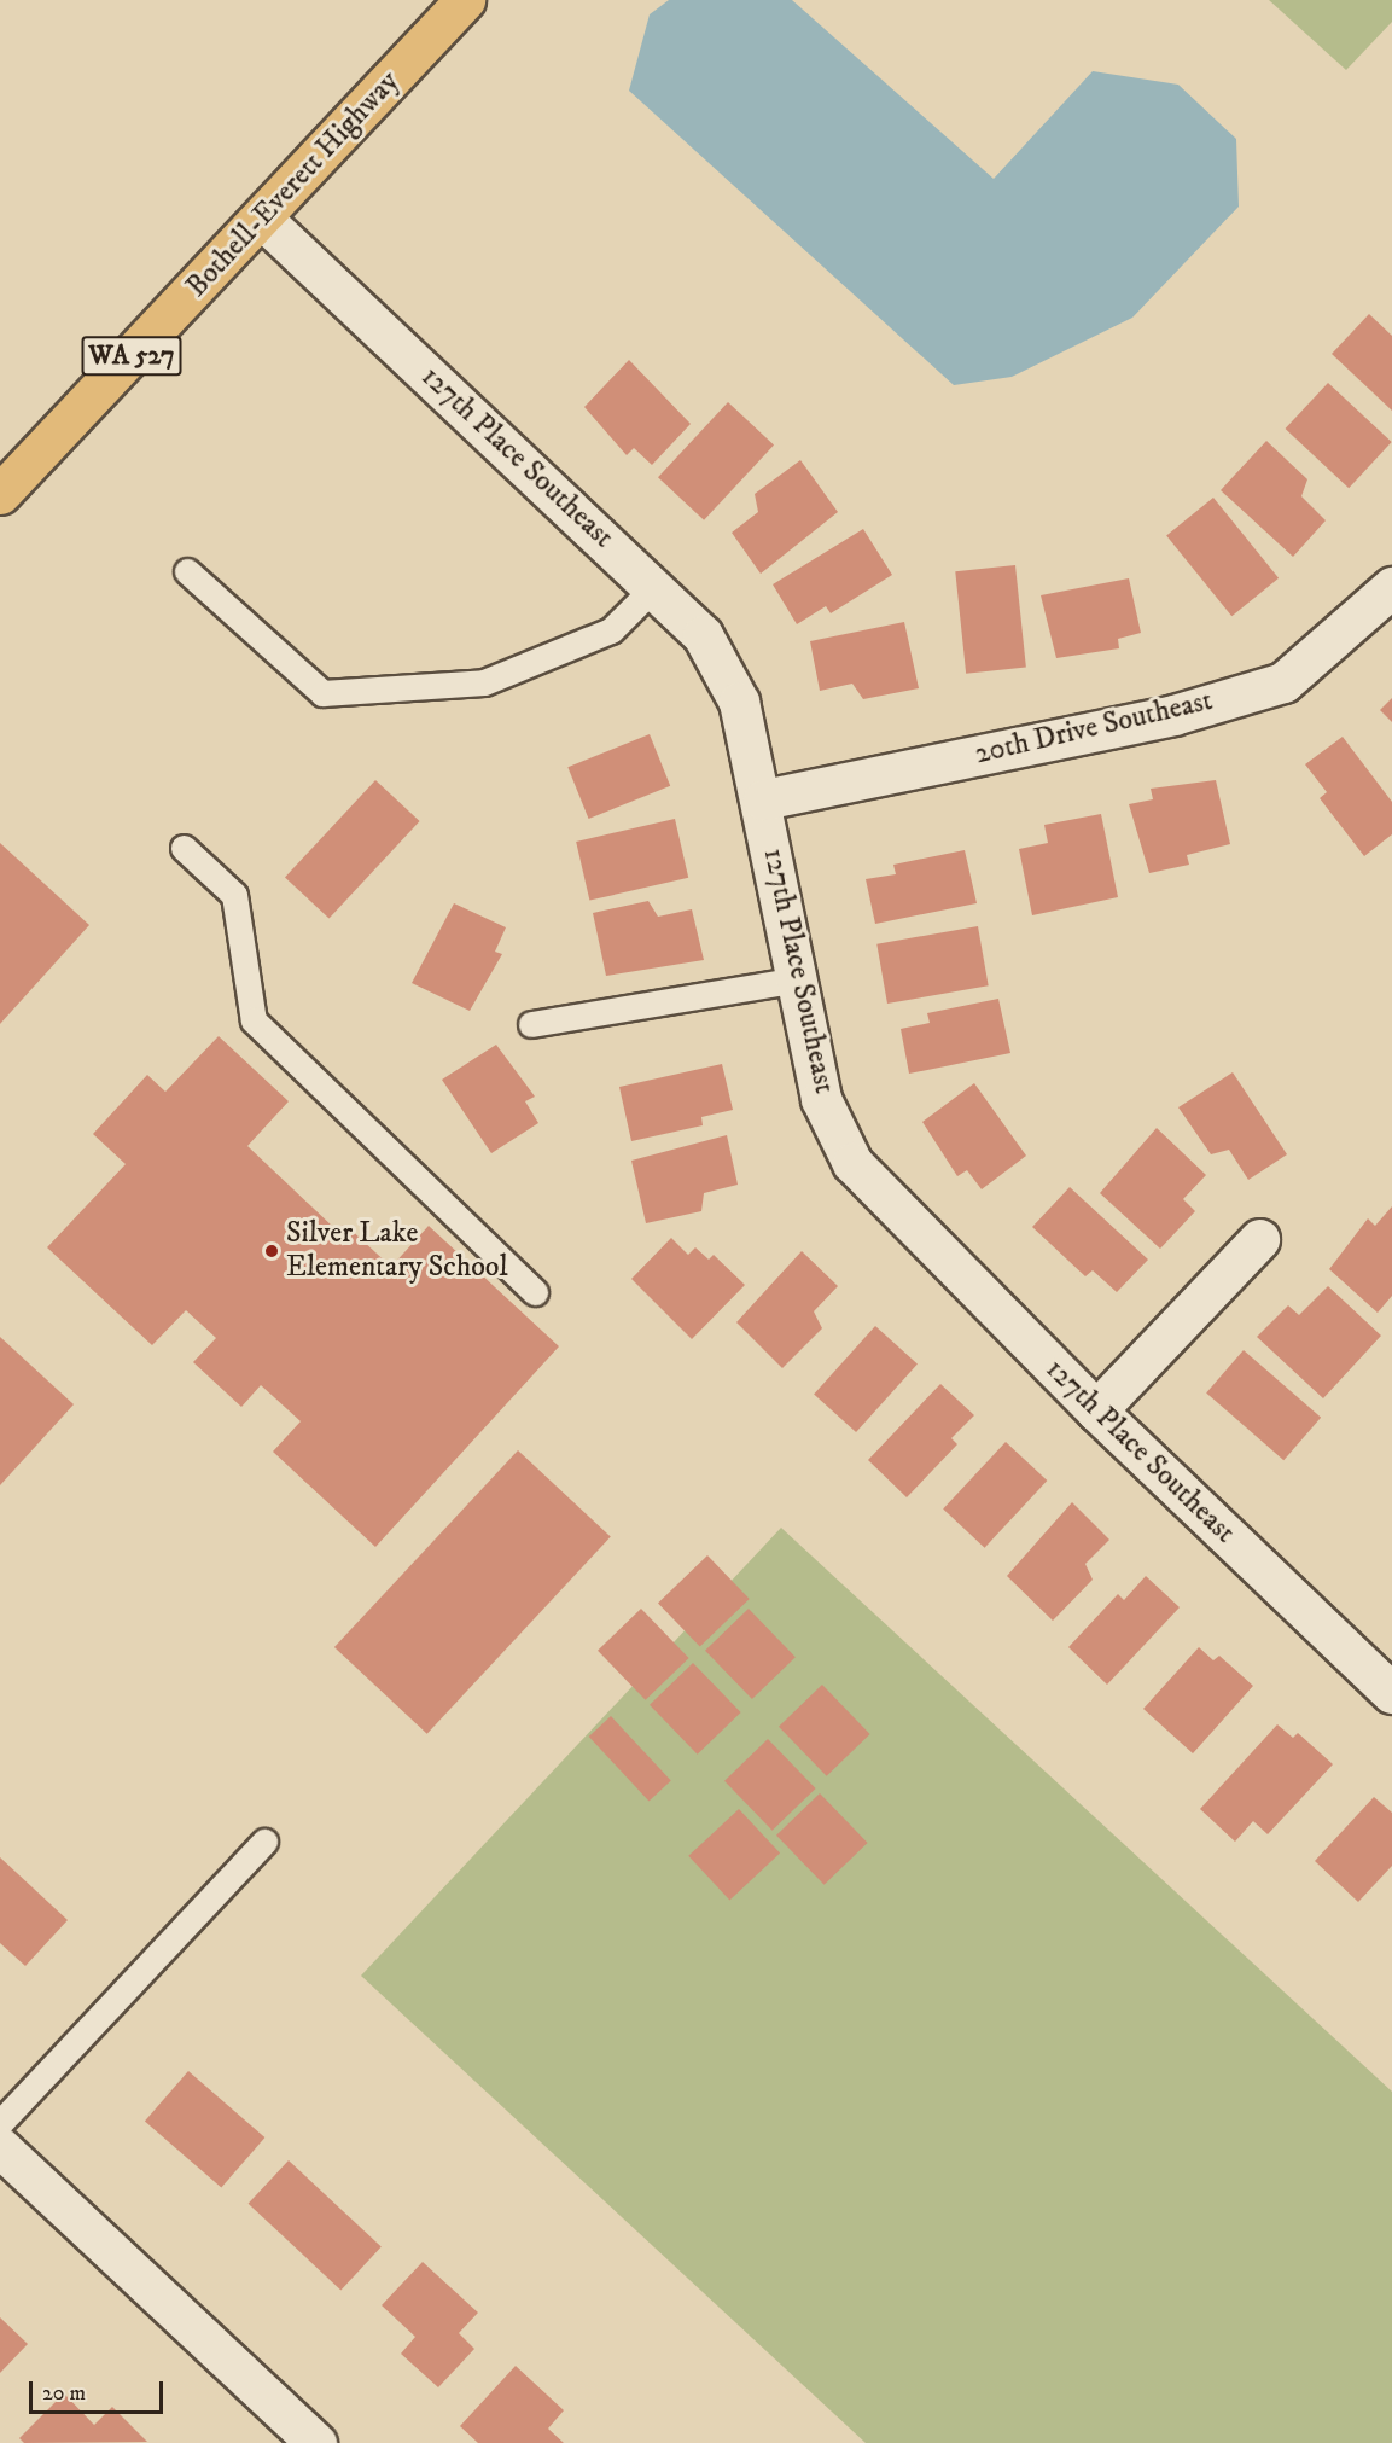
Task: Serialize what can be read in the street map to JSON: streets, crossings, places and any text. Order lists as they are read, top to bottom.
{
  "streets": {
    "main road": ["Bothell-Everett Highway", "WA 527"],
    "street": ["127th Place Southeast", "20th Drive Southeast"]
  },
  "crossings": [
    ["Bothell-Everett Highway", "127th Place Southeast"],
    ["127th Place Southeast", "20th Drive Southeast"]
  ],
  "places": ["Silver Lake Elementary School"],
  "scale_bar": "20 m"
}
